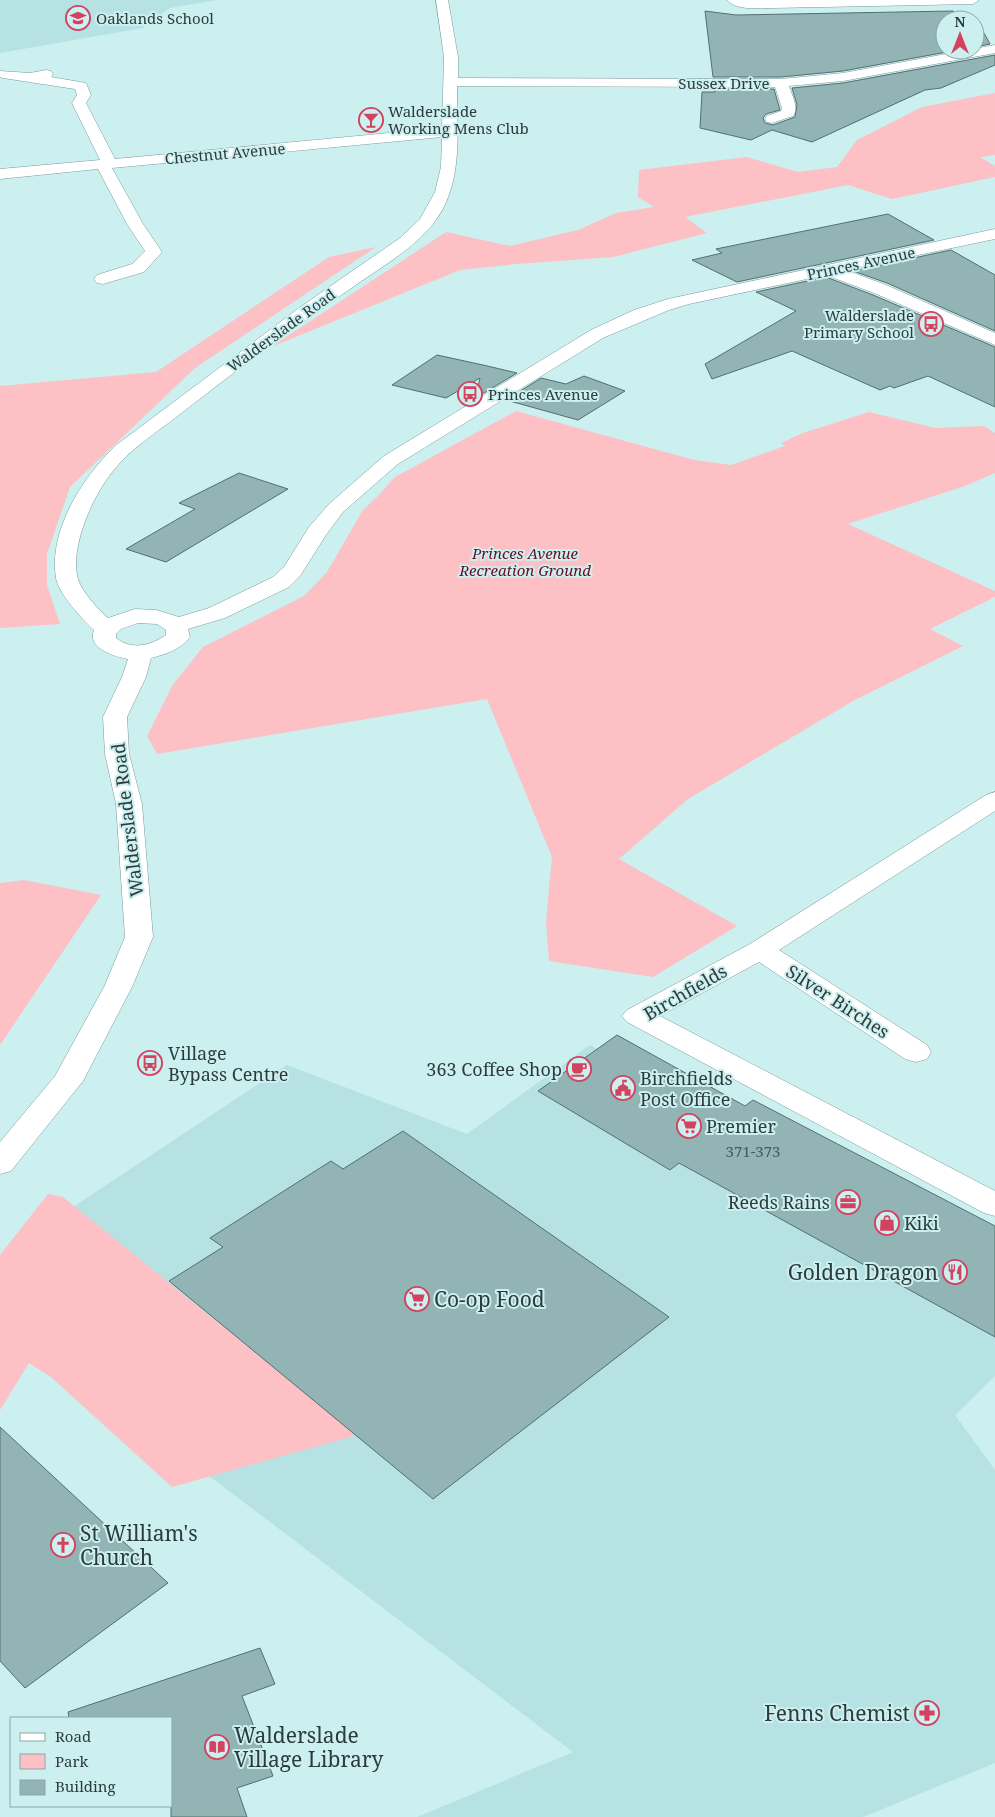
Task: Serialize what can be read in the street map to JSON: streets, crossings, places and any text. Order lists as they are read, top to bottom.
{
  "streets": {
    "street": [
      "Sussex Drive",
      "Chestnut Avenue",
      "Princes Avenue",
      "Walderslade Road",
      "Birchfields",
      "Silver Birches"
    ]
  },
  "crossings": [
    ["Sussex Drive", "Walderslade Road"],
    ["Chestnut Avenue", "Walderslade Road"],
    ["Birchfields", "Silver Birches"]
  ],
  "parks": ["Princes Avenue Recreation Ground"],
  "places": {
    "school or university": ["Oaklands School"],
    "bar": ["Walderslade Working Mens Club"],
    "bus stop": ["Walderslade Primary School", "Princes Avenue", "Village Bypass Centre"],
    "cafe": ["363 Coffee Shop"],
    "public building": ["Birchfields Post Office"],
    "supermarket": ["Premier", "Co-op Food"],
    "office": ["Reeds Rains"],
    "shop": ["Kiki"],
    "restaurant": ["Golden Dragon"],
    "church": ["St William's Church"],
    "pharmacy": ["Fenns Chemist"],
    "library": ["Walderslade Village Library"]
  },
  "house_numbers": ["371-373"],
  "legend": ["Road", "Park", "Building"],
  "north": "top"
}
